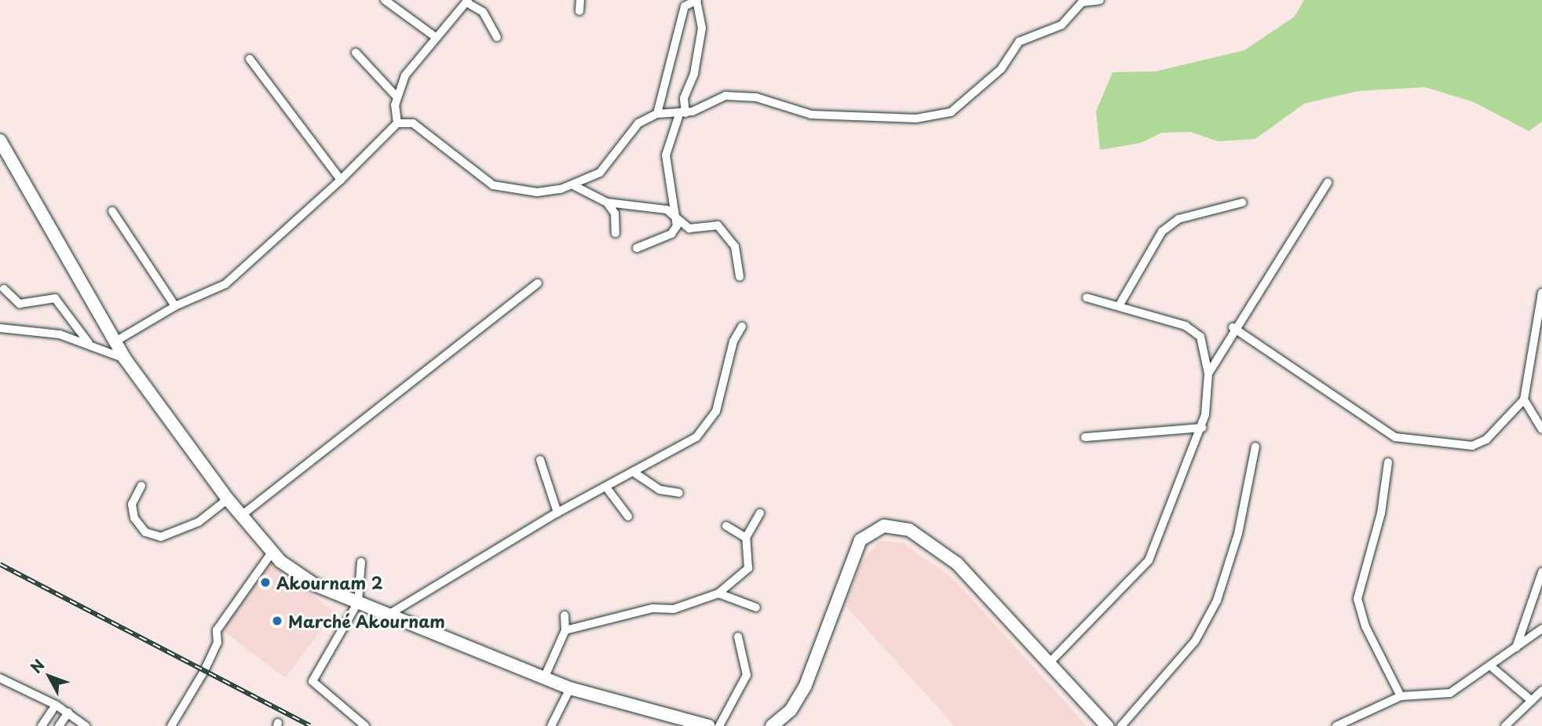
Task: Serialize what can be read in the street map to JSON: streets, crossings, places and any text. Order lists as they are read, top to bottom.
{
  "places": ["Akournam 2", "Marché Akournam"],
  "north": "top left"
}
